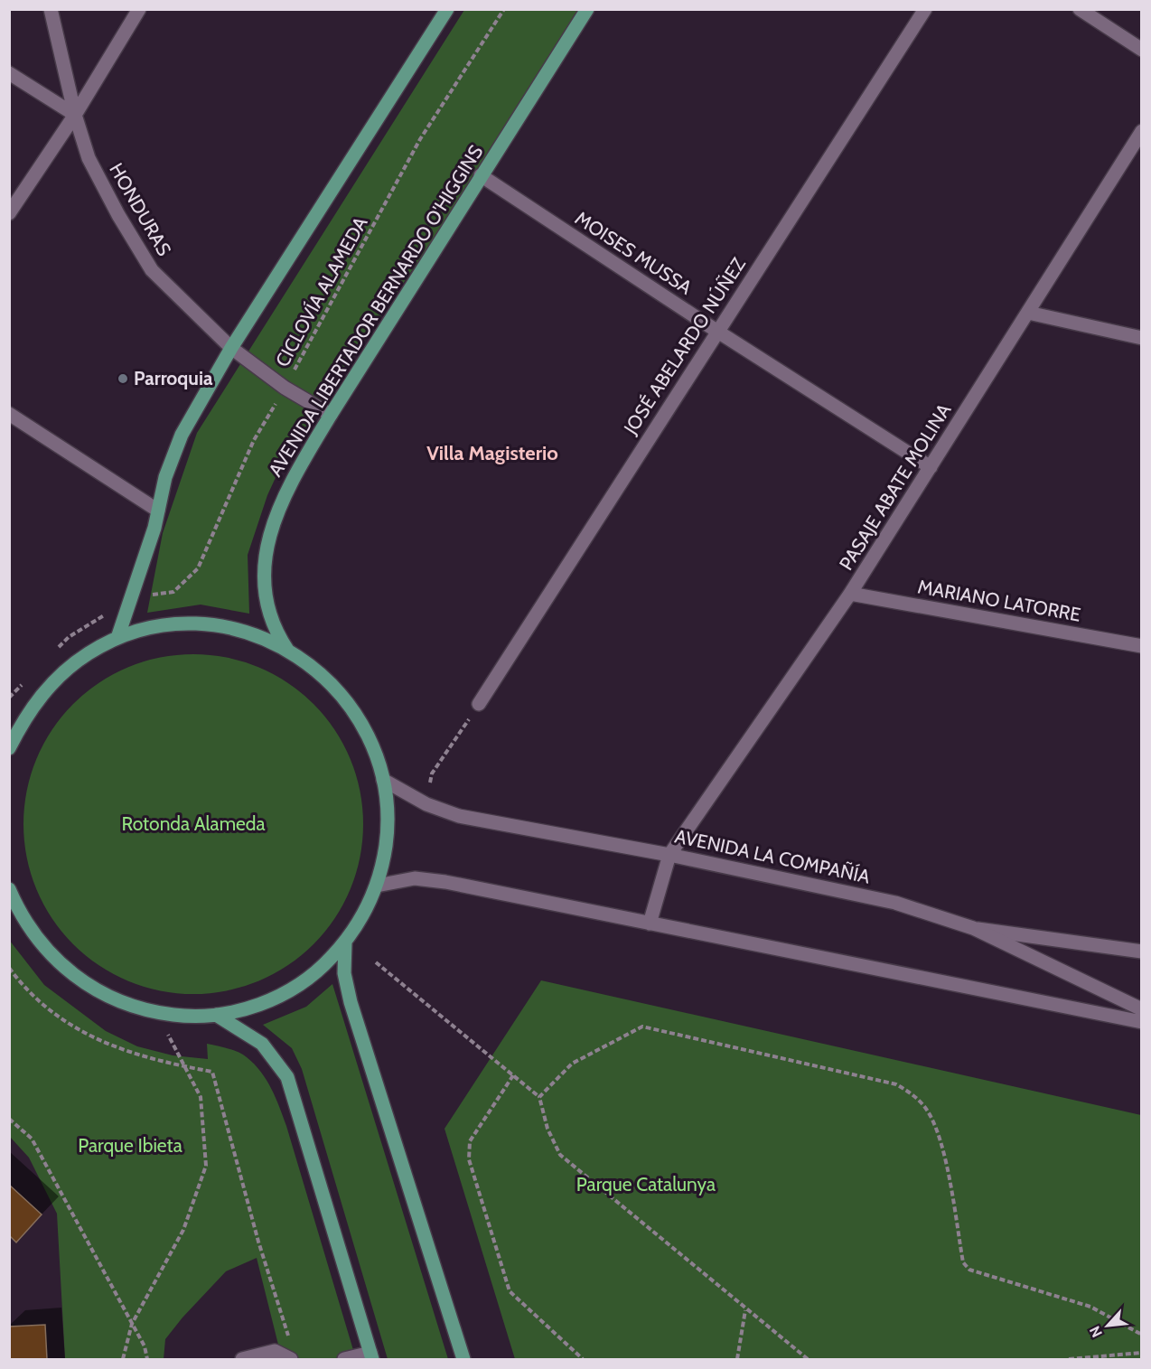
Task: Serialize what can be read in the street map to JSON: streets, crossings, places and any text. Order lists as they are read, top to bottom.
{
  "streets": {
    "main road": ["AVENIDA LIBERTADOR BERNARDO O'HIGGINS"],
    "street": [
      "HONDURAS",
      "MOISES MUSSA",
      "JOSÉ ABELARDO NÚÑEZ",
      "PASAJE ABATE MOLINA",
      "MARIANO LATORRE",
      "AVENIDA LA COMPAÑÍA"
    ],
    "path": ["CICLOVÍA ALAMEDA"]
  },
  "crossings": [
    ["HONDURAS", "CICLOVÍA ALAMEDA"],
    ["HONDURAS", "AVENIDA LIBERTADOR BERNARDO O'HIGGINS"],
    ["MOISES MUSSA", "AVENIDA LIBERTADOR BERNARDO O'HIGGINS"],
    ["MOISES MUSSA", "JOSÉ ABELARDO NÚÑEZ"],
    ["MOISES MUSSA", "PASAJE ABATE MOLINA"],
    ["PASAJE ABATE MOLINA", "MARIANO LATORRE"],
    ["PASAJE ABATE MOLINA", "AVENIDA LA COMPAÑÍA"]
  ],
  "districts": ["Villa Magisterio"],
  "parks": ["Rotonda Alameda", "Parque Ibieta", "Parque Catalunya"],
  "places": ["Parroquia"],
  "north": "bottom left"
}
